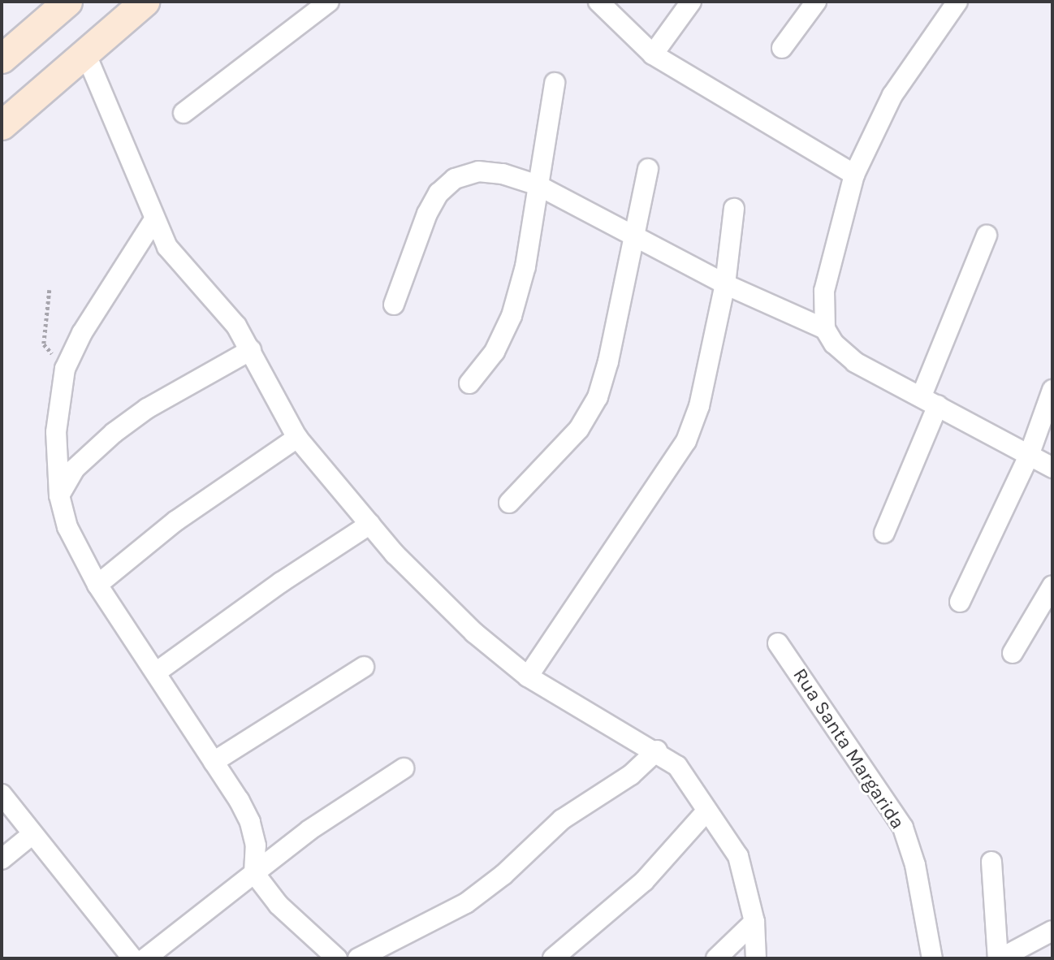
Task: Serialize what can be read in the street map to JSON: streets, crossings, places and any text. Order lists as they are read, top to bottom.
{
  "streets": {
    "street": ["Rua Santa Margarida"]
  }
}
